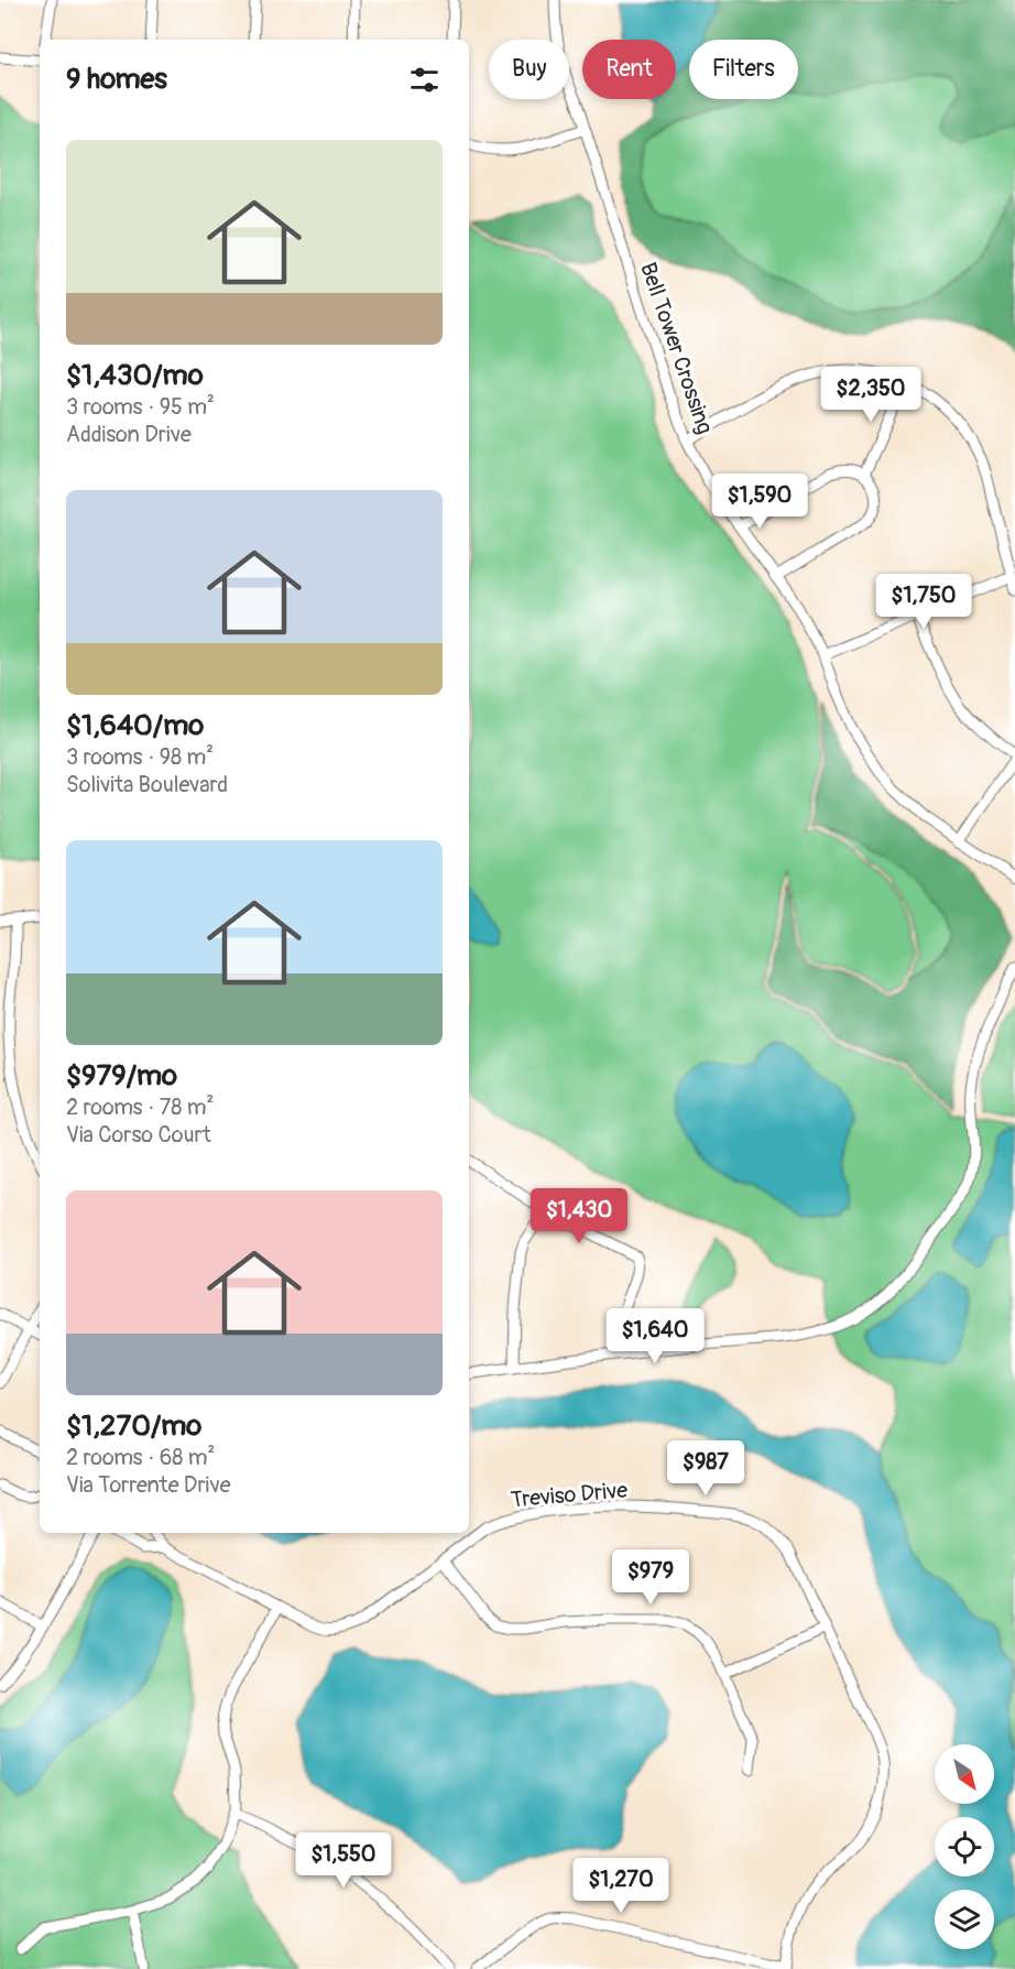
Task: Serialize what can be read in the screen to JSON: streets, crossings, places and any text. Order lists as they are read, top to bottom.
{
  "streets": {
    "street": ["Bell Tower Crossing", "Treviso Drive"]
  },
  "north": "bottom right",
  "page": {
    "chip": ["Buy", "Rent", "Filters"],
    "heading": "9 homes",
    "list": [
      {
        "name": "$1,430/mo",
        "note": "3 rooms · 95 m² · Addison Drive"
      },
      {
        "name": "$1,640/mo",
        "note": "3 rooms · 98 m² · Solivita Boulevard"
      },
      {
        "name": "$979/mo",
        "note": "2 rooms · 78 m² · Via Corso Court"
      },
      {
        "name": "$1,270/mo",
        "note": "2 rooms · 68 m² · Via Torrente Drive"
      }
    ],
    "price": [
      "$2,350",
      "$1,590",
      "$1,750",
      "$1,430",
      "$1,640",
      "$987",
      "$979",
      "$1,550",
      "$1,270"
    ]
  }
}
